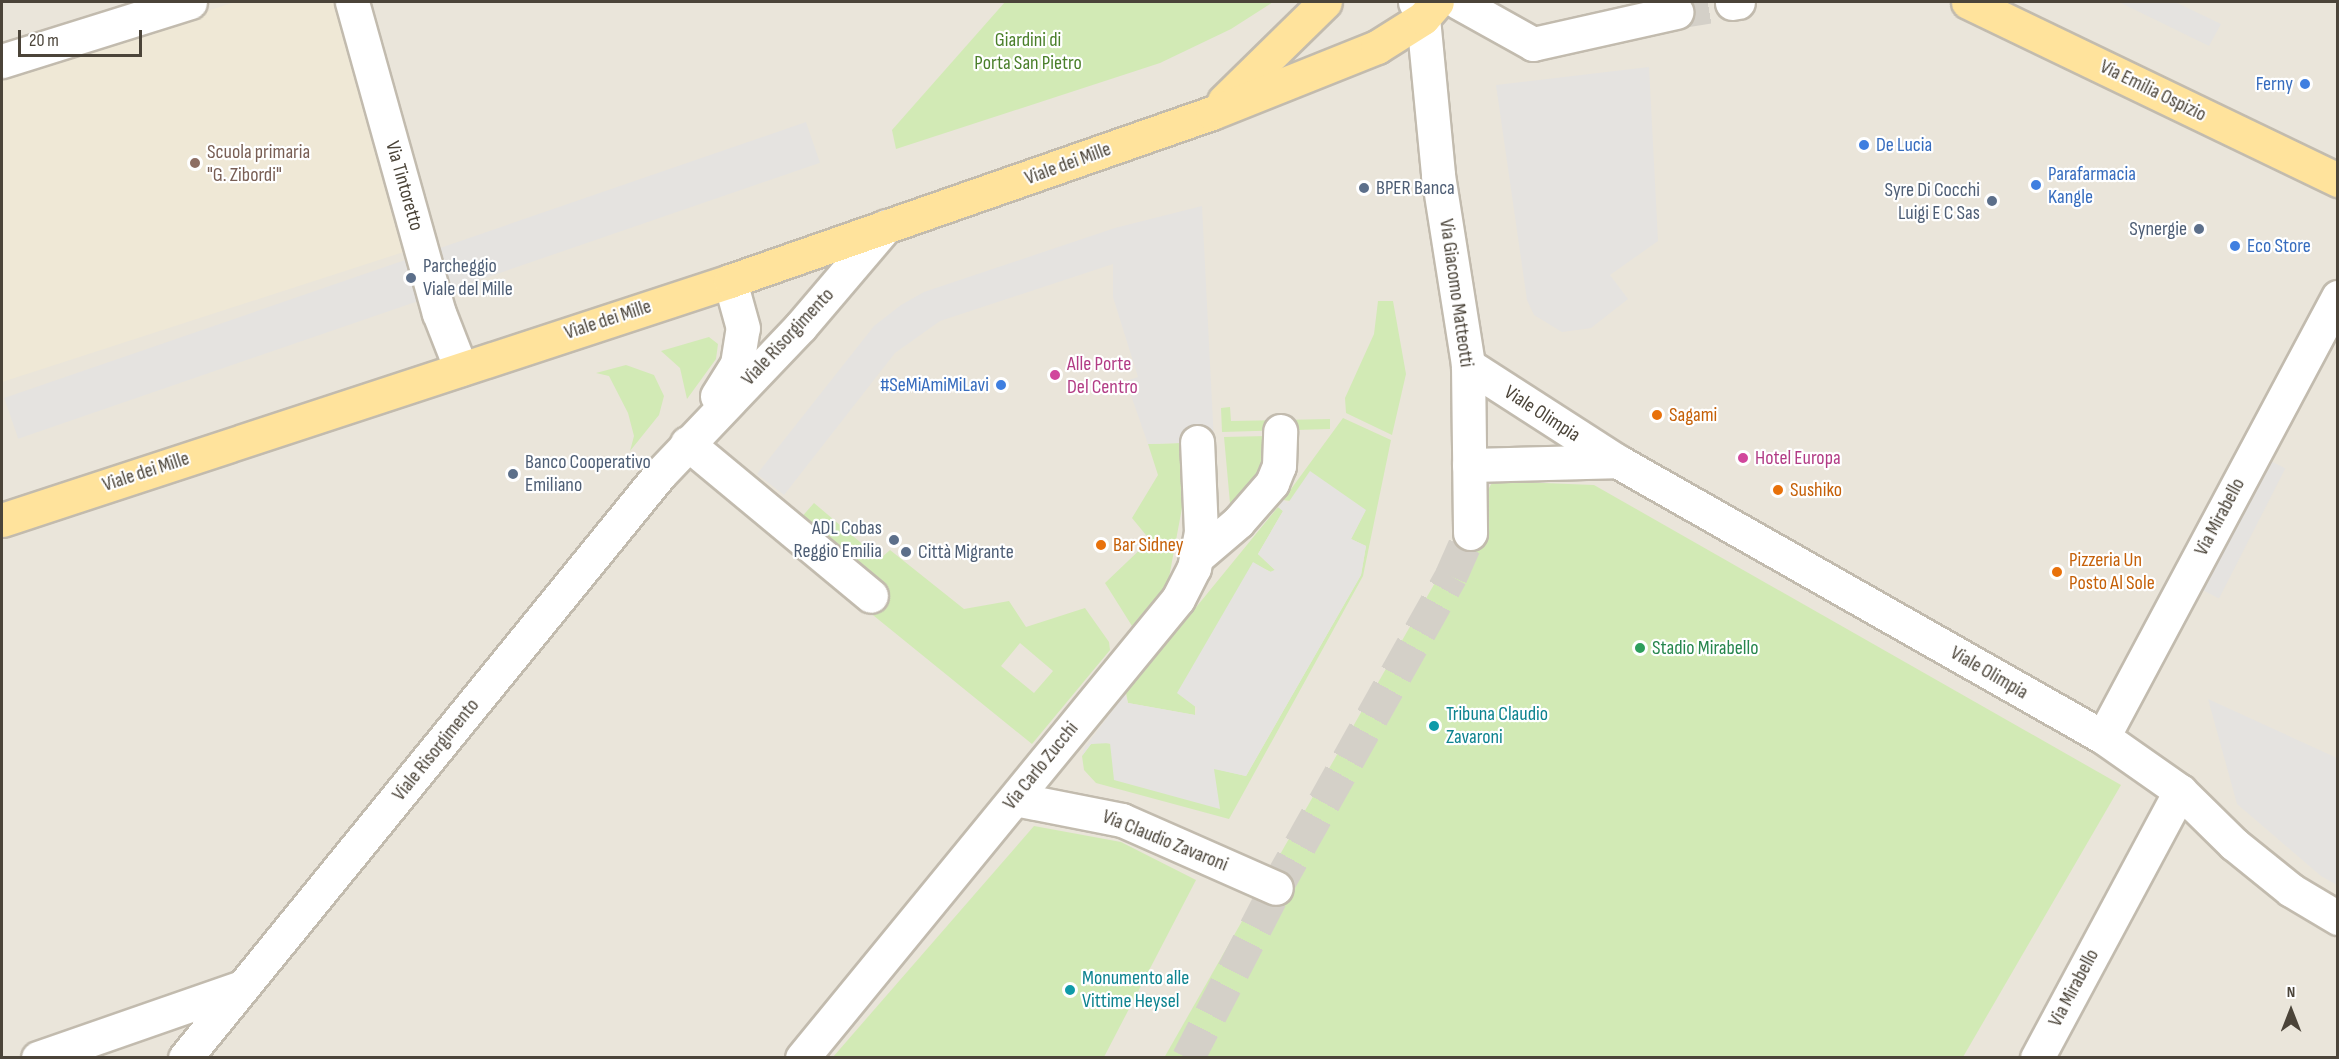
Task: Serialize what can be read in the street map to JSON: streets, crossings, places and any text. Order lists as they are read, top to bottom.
{
  "streets": {
    "main road": ["Via Emilia Ospizio", "Viale dei Mille"],
    "street": [
      "Via Tintoretto",
      "Via Giacomo Matteotti",
      "Viale Risorgimento",
      "Viale Olimpia",
      "Via Mirabello",
      "Via Carlo Zucchi",
      "Via Claudio Zavaroni"
    ]
  },
  "crossings": [
    ["Viale dei Mille", "Via Tintoretto"],
    ["Viale dei Mille", "Via Giacomo Matteotti"],
    ["Viale dei Mille", "Viale Risorgimento"],
    ["Via Giacomo Matteotti", "Viale Olimpia"],
    ["Viale Olimpia", "Via Mirabello"],
    ["Via Carlo Zucchi", "Via Claudio Zavaroni"]
  ],
  "parks": ["Giardini di Porta San Pietro"],
  "places": [
    "Ferny",
    "De Lucia",
    "Scuola primaria \"G. Zibordi\"",
    "Parafarmacia Kangle",
    "BPER Banca",
    "Syre Di Cocchi Luigi E C Sas",
    "Synergie",
    "Eco Store",
    "Parcheggio Viale del Mille",
    "Alle Porte Del Centro",
    "#SeMiAmiMiLavi",
    "Sagami",
    "Hotel Europa",
    "Banco Cooperativo Emiliano",
    "Sushiko",
    "ADL Cobas Reggio Emilia",
    "Bar Sidney",
    "Città Migrante",
    "Pizzeria Un Posto Al Sole",
    "Stadio Mirabello",
    "Tribuna Claudio Zavaroni",
    "Monumento alle Vittime Heysel"
  ],
  "scale_bar": "20 m",
  "north": "top"
}
